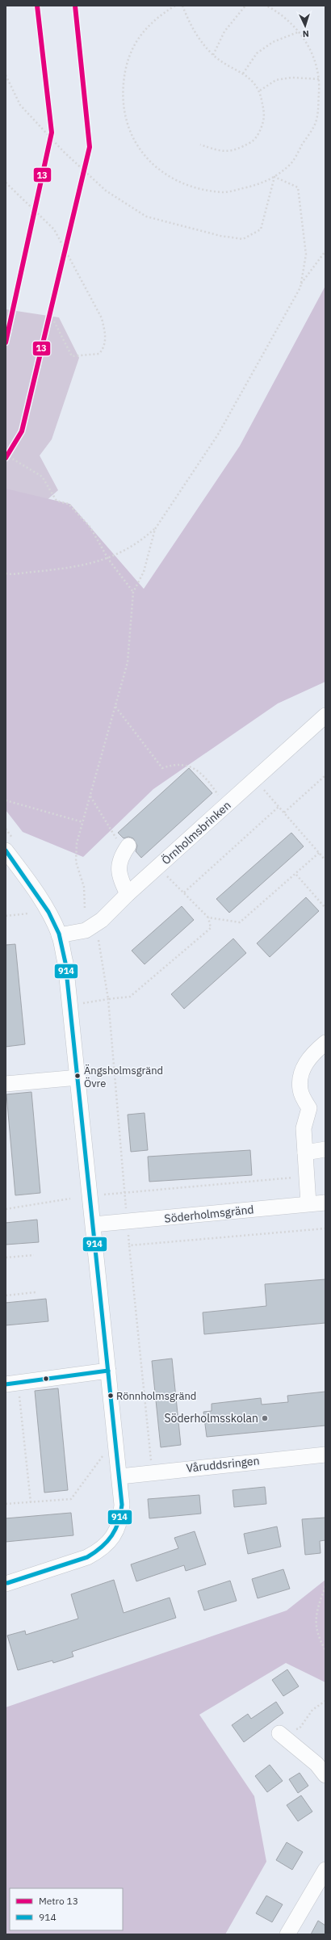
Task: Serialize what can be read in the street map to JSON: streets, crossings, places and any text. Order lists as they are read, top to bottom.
{
  "streets": {
    "street": ["Örnholmsbrinken", "Söderholmsgränd", "Våruddsringen"]
  },
  "places": ["Ängsholmsgränd Övre", "Rönnholmsgränd", "Söderholmsskolan"],
  "lines": ["metro line 13", "transit line 914"],
  "legend": ["Metro 13", "914"],
  "north": "bottom"
}
